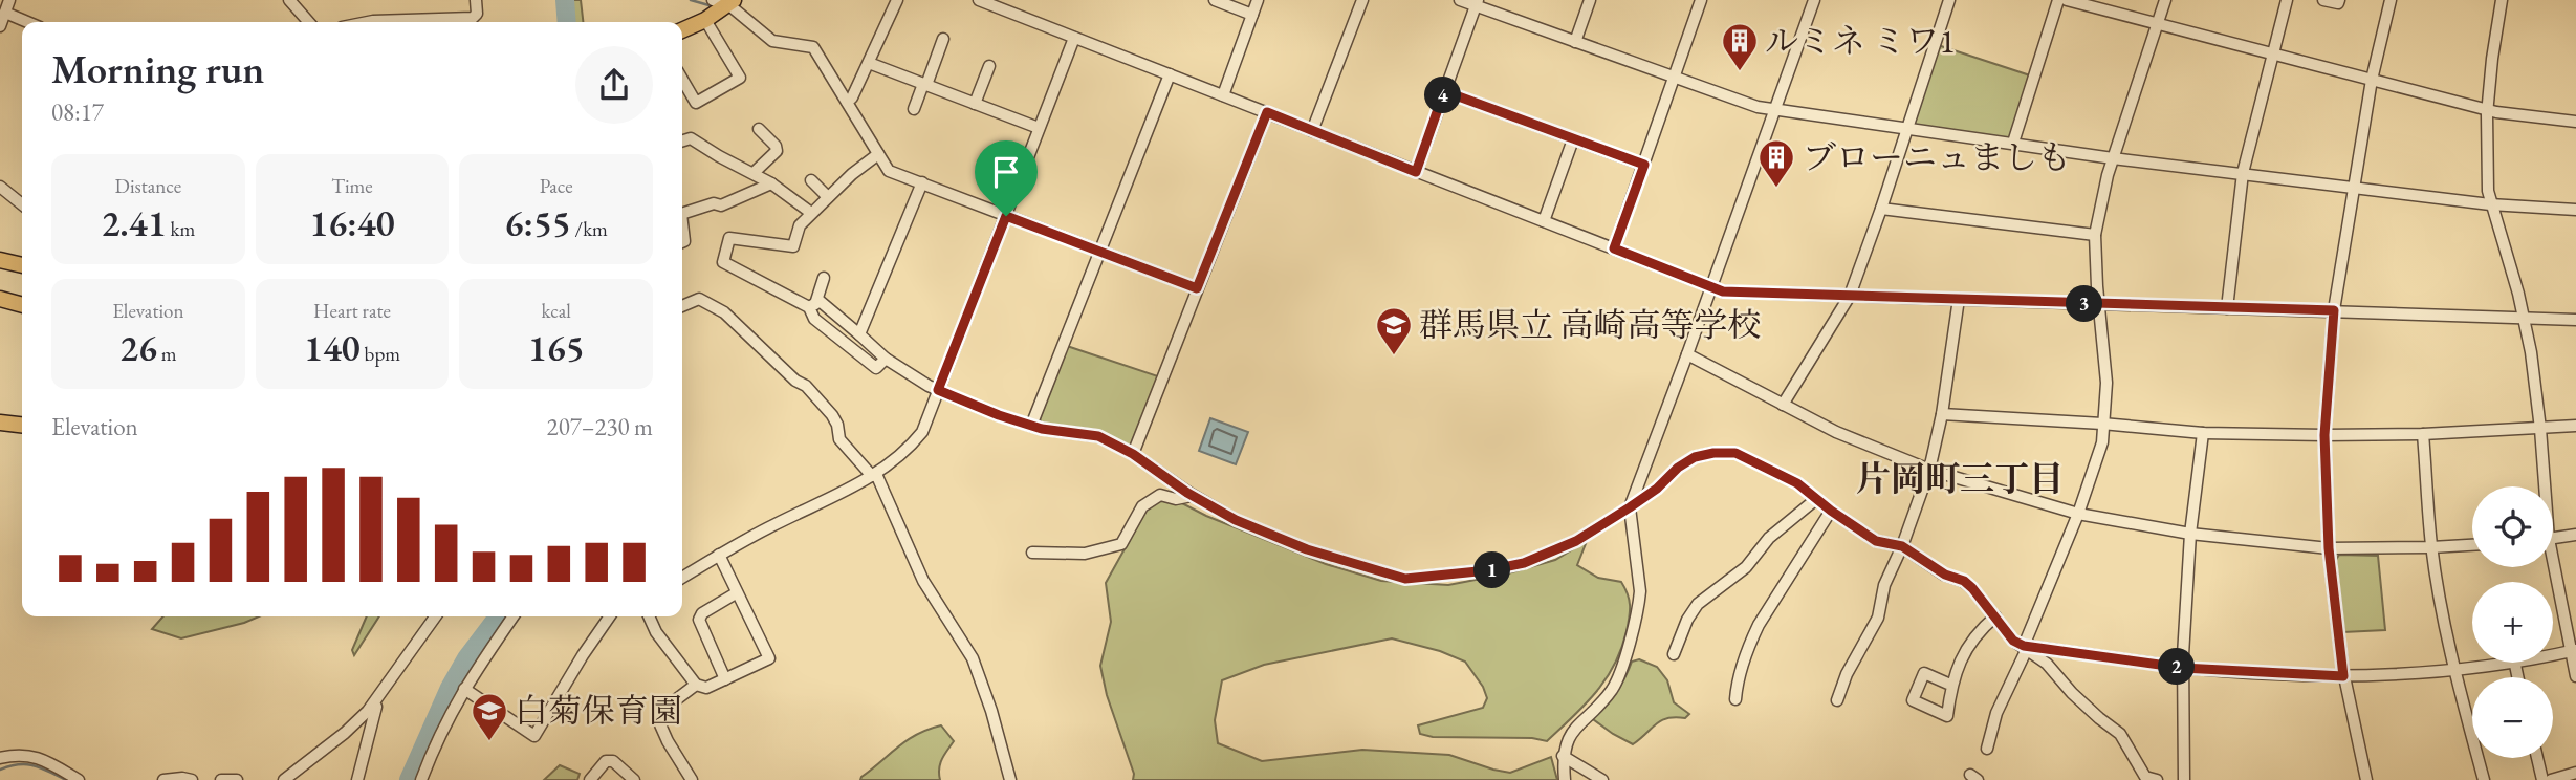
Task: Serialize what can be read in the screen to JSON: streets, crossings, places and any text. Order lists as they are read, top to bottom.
{
  "districts": ["片岡町三丁目"],
  "places": {
    "building": ["ルミネ ミワ1", "ブローニュましも"],
    "school or university": ["群馬県立 高崎高等学校", "白菊保育園"]
  },
  "page": {
    "heading": ["Morning run", "08:17"],
    "pins": [
      "4",
      "3",
      "1",
      "2"
    ],
    "stats": [
      ["Distance", "2.41 km"],
      ["Time", "16:40"],
      ["Pace", "6:55 /km"],
      ["Elevation", "26 m"],
      ["Heart rate", "140 bpm"],
      ["kcal", "165"]
    ],
    "chart": ["Elevation", "207–230 m"],
    "map_buttons": ["+", "−"]
  }
}
